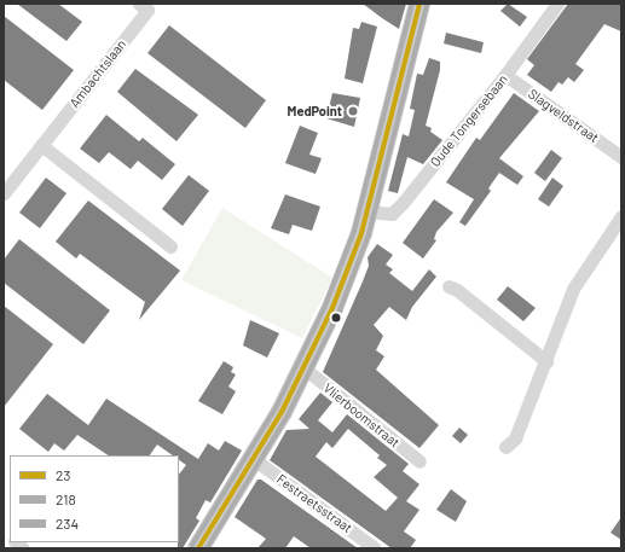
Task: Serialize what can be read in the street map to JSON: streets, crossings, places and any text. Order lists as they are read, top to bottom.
{
  "streets": {
    "street": [
      "Ambachtslaan",
      "Slagveldstraat",
      "Oude Tongersebaan",
      "Vlierboomstraat",
      "Festraetsstraat"
    ]
  },
  "crossings": [
    ["Slagveldstraat", "Oude Tongersebaan"]
  ],
  "places": ["MedPoint"],
  "lines": ["transit line 23", "transit line 234", "transit line 218"],
  "legend": ["23", "218", "234"]
}
